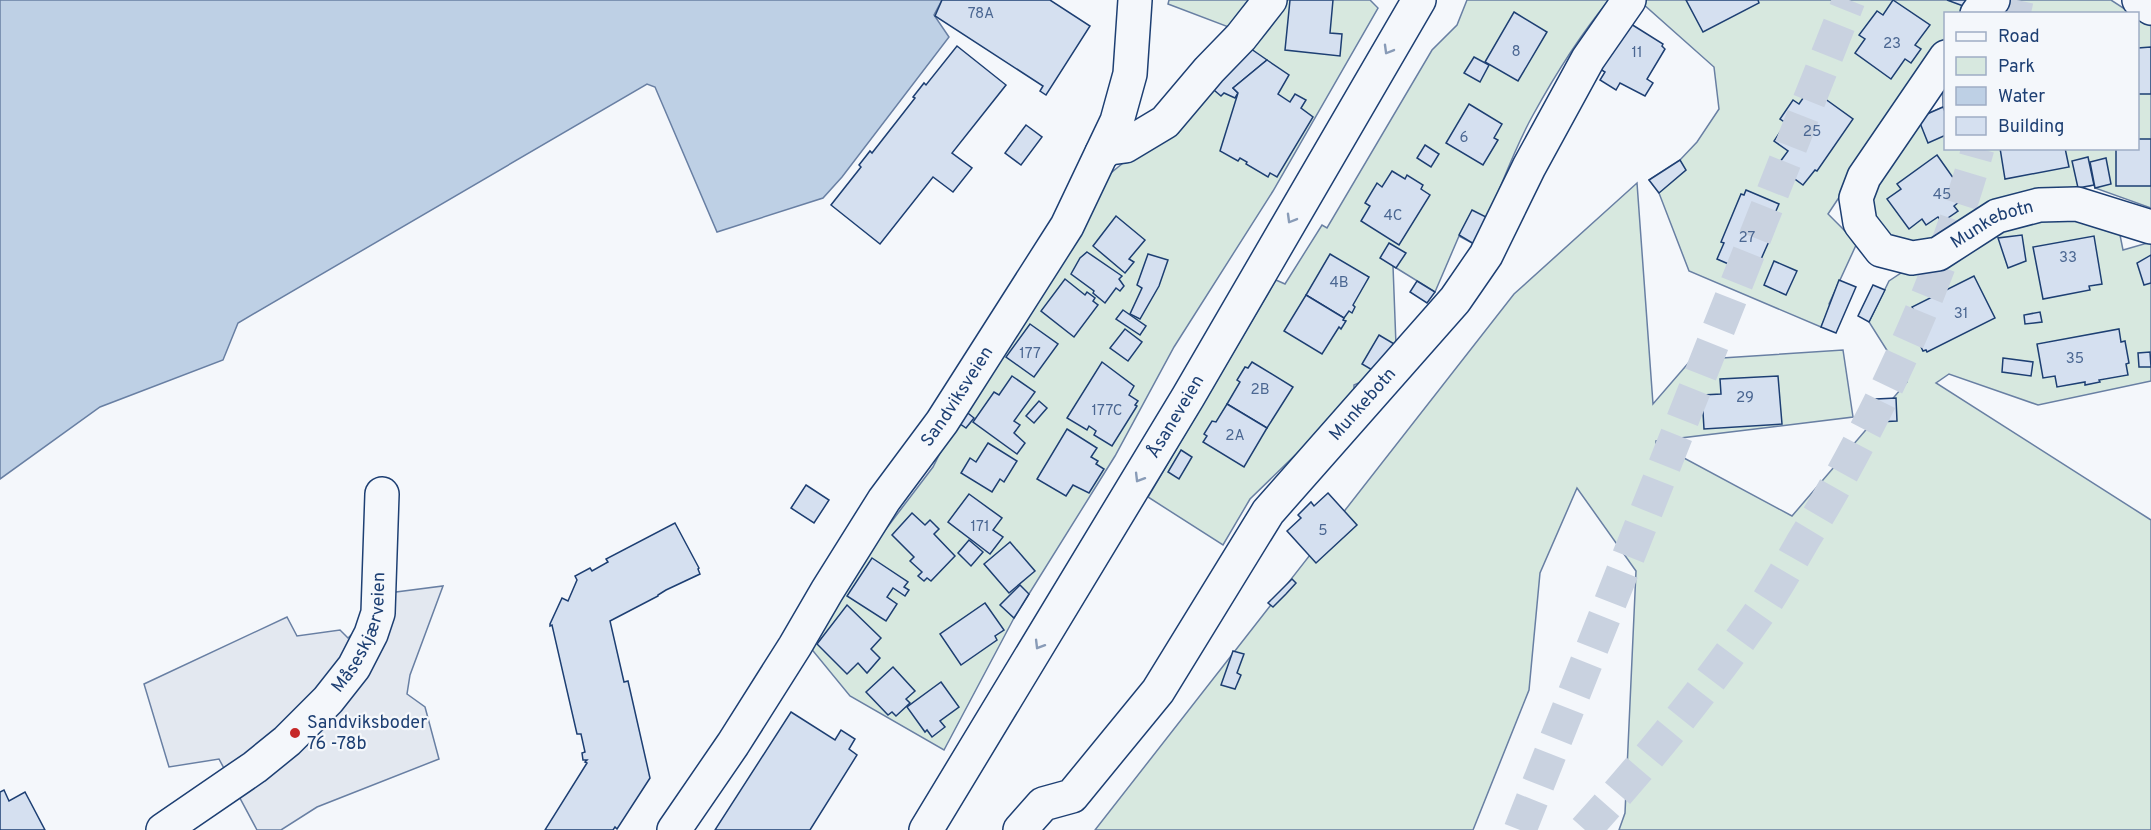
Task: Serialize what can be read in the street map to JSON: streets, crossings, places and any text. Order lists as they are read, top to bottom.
{
  "streets": {
    "main road": [
      "Munkebotn",
      "Sandviksveien",
      "Åsaneveien",
      "Måseskjærveien"
    ]
  },
  "one_way": ["Åsaneveien"],
  "places": ["Sandviksboder 76 -78b"],
  "house_numbers": [
    "78A",
    "23",
    "8",
    "11",
    "25",
    "6",
    "45",
    "4C",
    "27",
    "33",
    "4B",
    "31",
    "177",
    "35",
    "2B",
    "29",
    "177C",
    "2A",
    "171",
    "5"
  ],
  "legend": [
    "Road",
    "Park",
    "Water",
    "Building"
  ]
}
